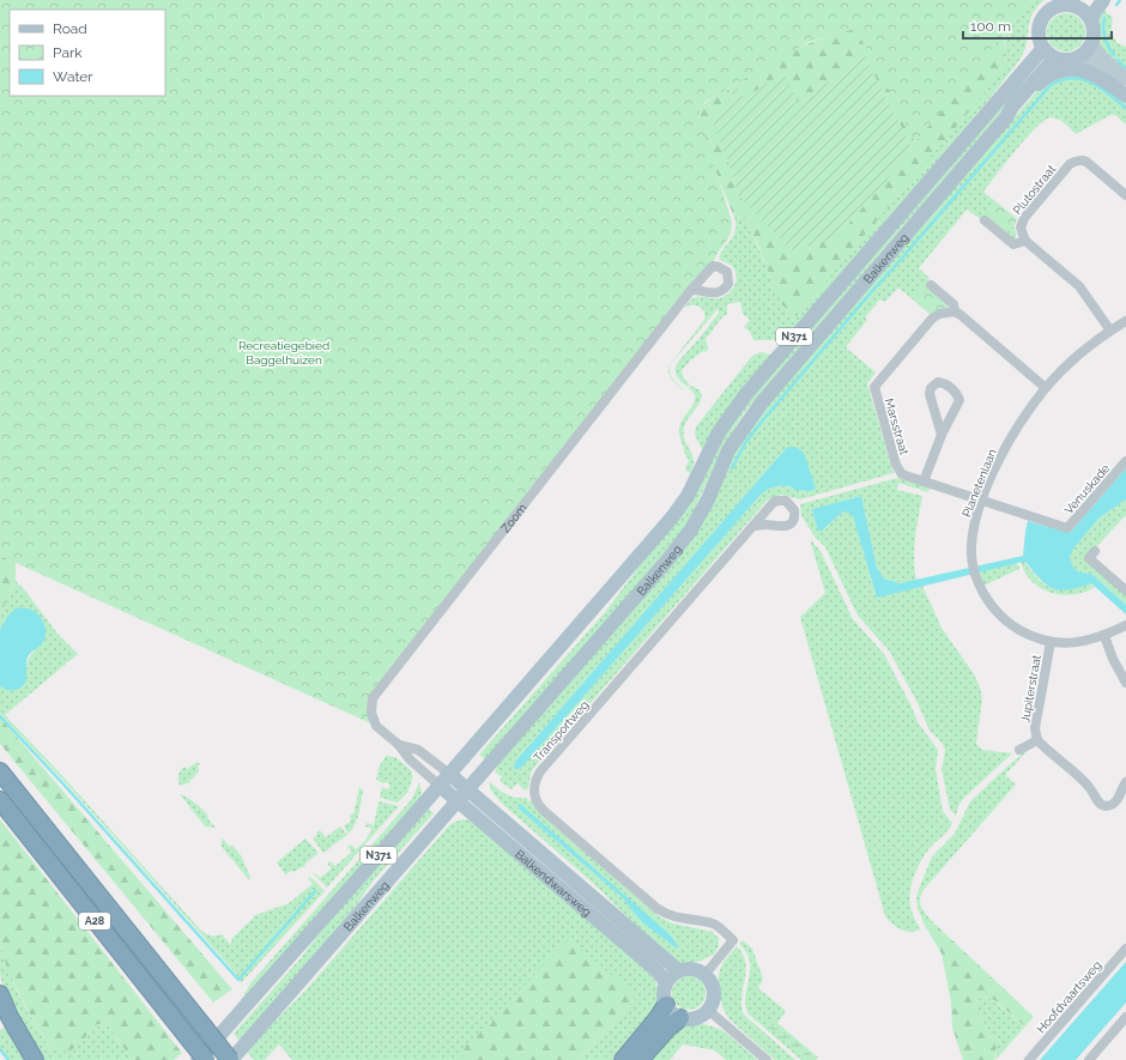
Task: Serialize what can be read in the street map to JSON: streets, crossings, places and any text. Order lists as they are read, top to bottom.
{
  "streets": {
    "highway": ["A28"],
    "main road": [
      "Balkenweg",
      "N371",
      "Zoom",
      "Balkendwarsweg"
    ],
    "street": [
      "Plutostraat",
      "Marsstraat",
      "Planetenlaan",
      "Venuskade",
      "Jupiterstraat",
      "Transportweg",
      "Hoofdvaartsweg"
    ]
  },
  "crossings": [
    ["Balkenweg", "Zoom"],
    ["Balkenweg", "Balkendwarsweg"],
    ["Balkenweg", "A28"],
    ["Marsstraat", "Planetenlaan"],
    ["Marsstraat", "Venuskade"],
    ["Planetenlaan", "Venuskade"],
    ["Planetenlaan", "Jupiterstraat"],
    ["Zoom", "Balkendwarsweg"],
    ["Transportweg", "Balkendwarsweg"]
  ],
  "parks": ["Recreatiegebied Baggelhuizen"],
  "legend": ["Road", "Park", "Water"],
  "scale_bar": "100 m"
}
